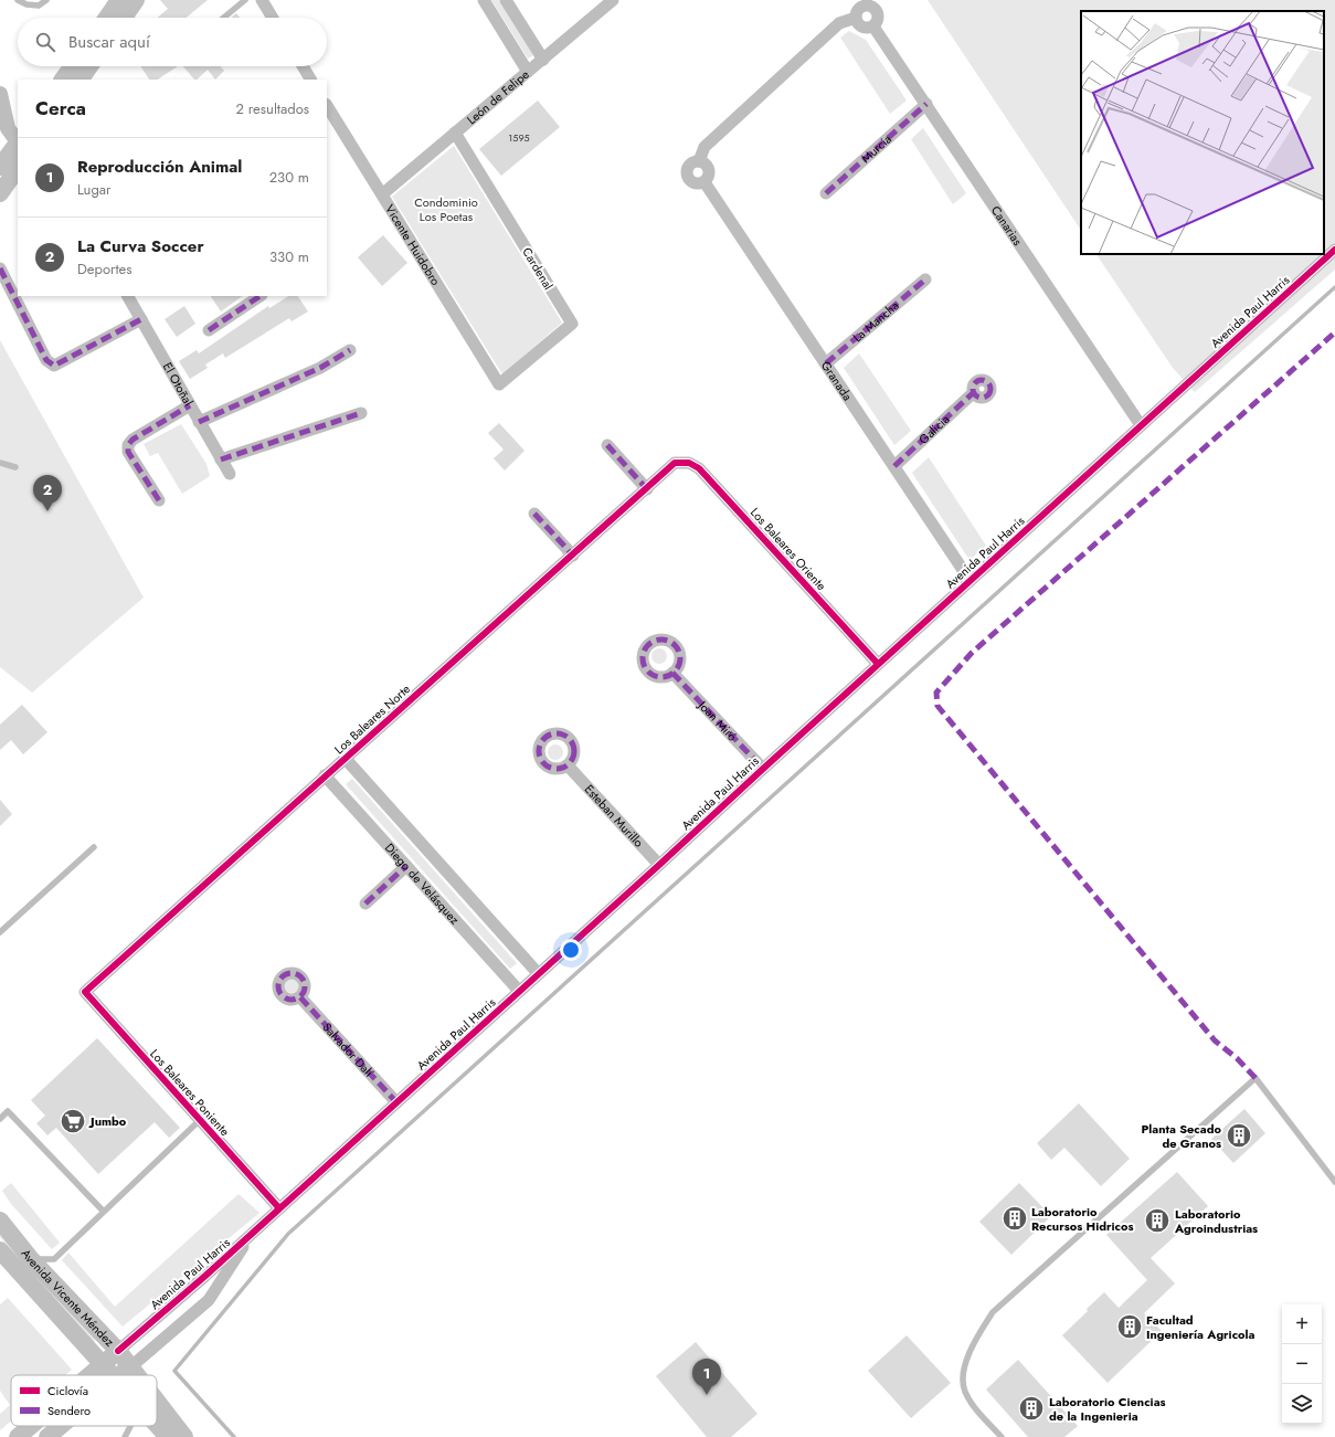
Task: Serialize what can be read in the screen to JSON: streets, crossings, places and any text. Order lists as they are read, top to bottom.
{
  "streets": {
    "main road": ["Avenida Paul Harris", "Avenida Vicente Méndez"],
    "street": [
      "León de Felipe",
      "Murcia",
      "Canarias",
      "Vicente Huidobro",
      "Cardenal",
      "La Mancha",
      "Granada",
      "El Otoñal",
      "Galicia",
      "Los Baleares Oriente",
      "Los Baleares Norte",
      "Joan Miró",
      "Esteban Murillo",
      "Diego de Velásquez",
      "Salvador Dalí",
      "Los Baleares Poniente"
    ]
  },
  "crossings": [
    ["León de Felipe", "Vicente Huidobro"],
    ["León de Felipe", "Cardenal"],
    ["Murcia", "Canarias"],
    ["Canarias", "Avenida Paul Harris"],
    ["Vicente Huidobro", "Cardenal"],
    ["Avenida Paul Harris", "Granada"],
    ["Avenida Paul Harris", "Los Baleares Oriente"],
    ["Avenida Paul Harris", "Joan Miró"],
    ["Avenida Paul Harris", "Esteban Murillo"],
    ["Avenida Paul Harris", "Diego de Velásquez"],
    ["Avenida Paul Harris", "Salvador Dalí"],
    ["Avenida Paul Harris", "Los Baleares Poniente"],
    ["Avenida Paul Harris", "Avenida Vicente Méndez"],
    ["La Mancha", "Granada"],
    ["Granada", "Galicia"],
    ["Los Baleares Oriente", "Los Baleares Norte"],
    ["Los Baleares Norte", "Diego de Velásquez"],
    ["Los Baleares Norte", "Los Baleares Poniente"]
  ],
  "parks": ["Condominio Los Poetas"],
  "places": {
    "supermarket": ["Jumbo"],
    "building": [
      "Planta Secado de Granos",
      "Laboratorio Recursos Hidricos",
      "Laboratorio Agroindustrias",
      "Facultad Ingeniería Agricola",
      "Laboratorio Ciencias de la Ingenieria"
    ]
  },
  "house_numbers": ["1595"],
  "legend": ["Ciclovía", "Sendero"],
  "page": {
    "search": "Buscar aquí",
    "heading": ["Cerca", "2 resultados"],
    "list": [
      {
        "mark": "1",
        "name": "Reproducción Animal",
        "note": "Lugar",
        "value": "230 m"
      },
      {
        "mark": "2",
        "name": "La Curva Soccer",
        "note": "Deportes",
        "value": "330 m"
      }
    ],
    "pins": ["2", "1"],
    "map_buttons": ["+", "−"]
  }
}
